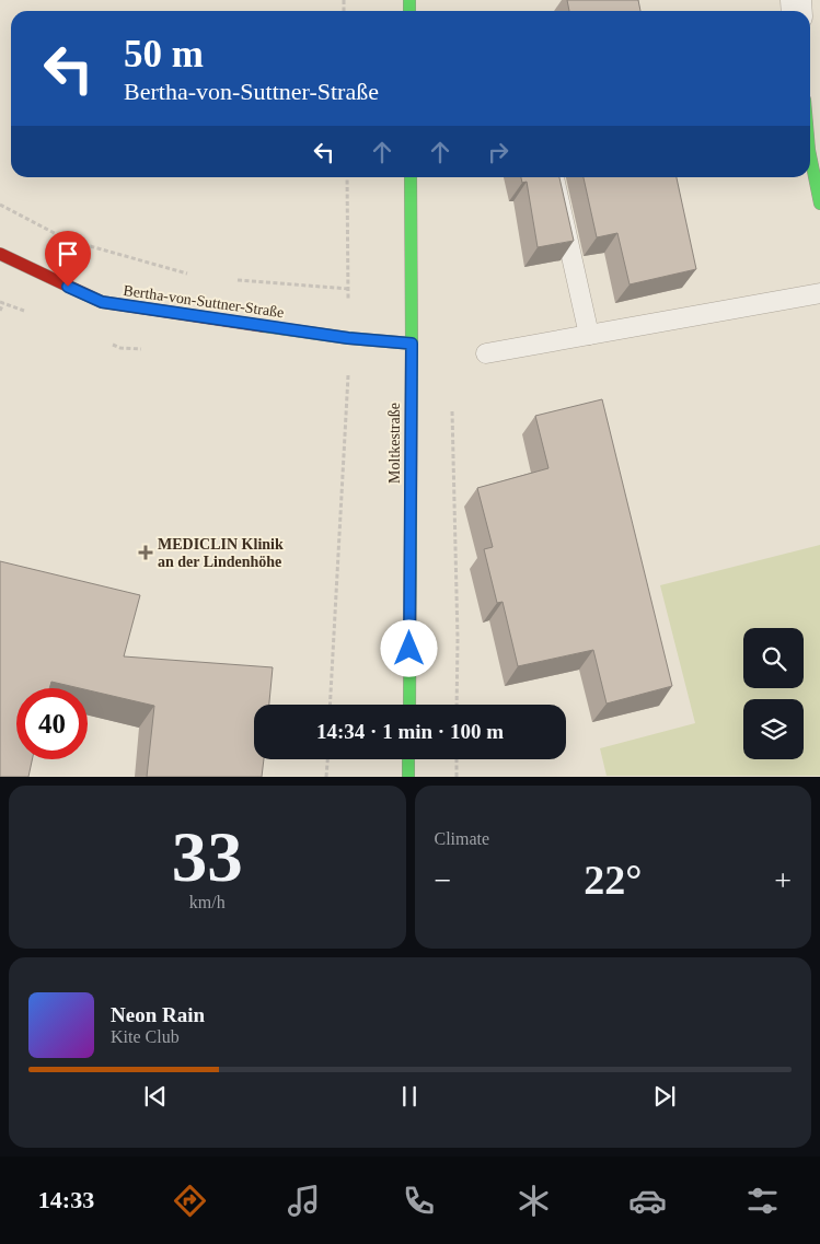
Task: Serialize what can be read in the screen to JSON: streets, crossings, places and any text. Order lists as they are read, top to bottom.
{
  "streets": {
    "street": ["Bertha-von-Suttner-Straße", "Moltkestraße"]
  },
  "crossings": [
    ["Bertha-von-Suttner-Straße", "Moltkestraße"]
  ],
  "places": {
    "health": ["MEDICLIN Klinik an der Lindenhöhe"]
  },
  "page": {
    "turn": ["50 m", "Bertha-von-Suttner-Straße"],
    "limit": "40",
    "trip": "14:34 · 1 min · 100 m",
    "tile": [
      ["33", "km/h"],
      "Climate"
    ],
    "heat": ["−", "22°", "+"],
    "song": ["Neon Rain", "Kite Club"],
    "tabs": "14:33"
  }
}
